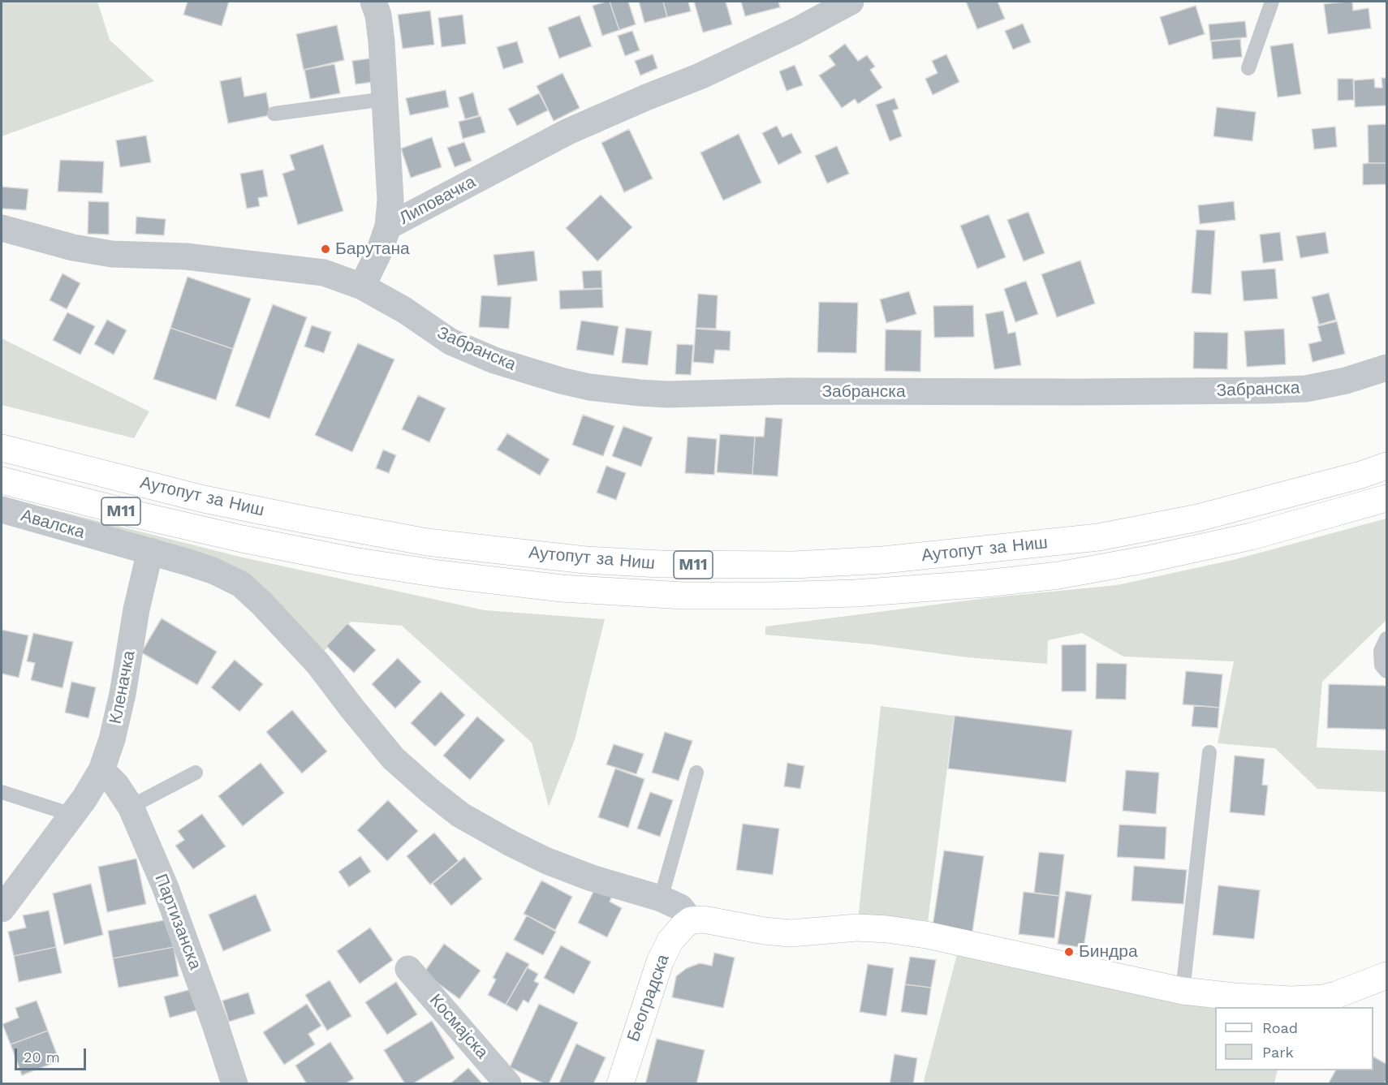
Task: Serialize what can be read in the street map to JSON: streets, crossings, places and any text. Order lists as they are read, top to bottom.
{
  "streets": {
    "main road": ["Аутопут за Ниш", "M11", "Београдска"],
    "street": [
      "Липовачка",
      "Забранска",
      "Авалска",
      "Кленачка",
      "Партизанска",
      "Космајска"
    ]
  },
  "crossings": [
    ["Липовачка", "Забранска"],
    ["Авалска", "Кленачка"],
    ["Авалска", "Београдска"],
    ["Кленачка", "Партизанска"]
  ],
  "places": ["Барутана", "Биндра"],
  "legend": ["Road", "Park"],
  "scale_bar": "20 m"
}
